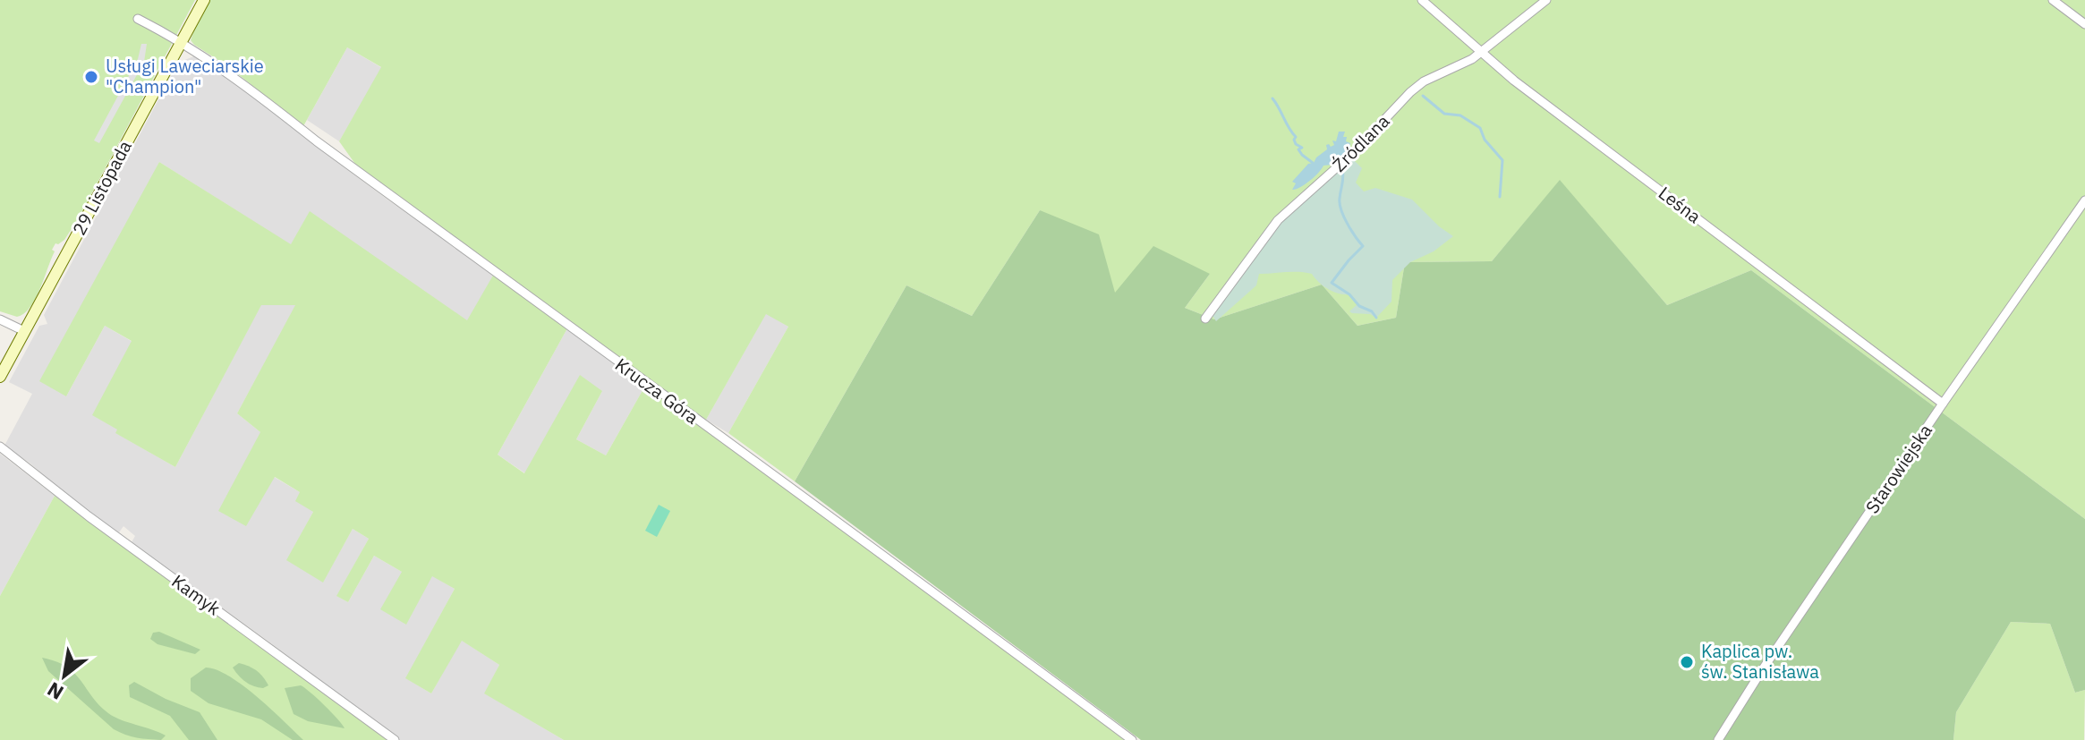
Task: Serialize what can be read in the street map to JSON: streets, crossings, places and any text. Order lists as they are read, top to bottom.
{
  "streets": {
    "street": [
      "Źródlana",
      "29 Listopada",
      "Leśna",
      "Krucza Góra",
      "Starowiejska",
      "Kamyk"
    ]
  },
  "crossings": [
    ["Źródlana", "Leśna"],
    ["29 Listopada", "Krucza Góra"],
    ["Leśna", "Starowiejska"]
  ],
  "places": ["Usługi Laweciarskie \"Champion\"", "Kaplica pw. św. Stanisława"],
  "north": "bottom left"
}
